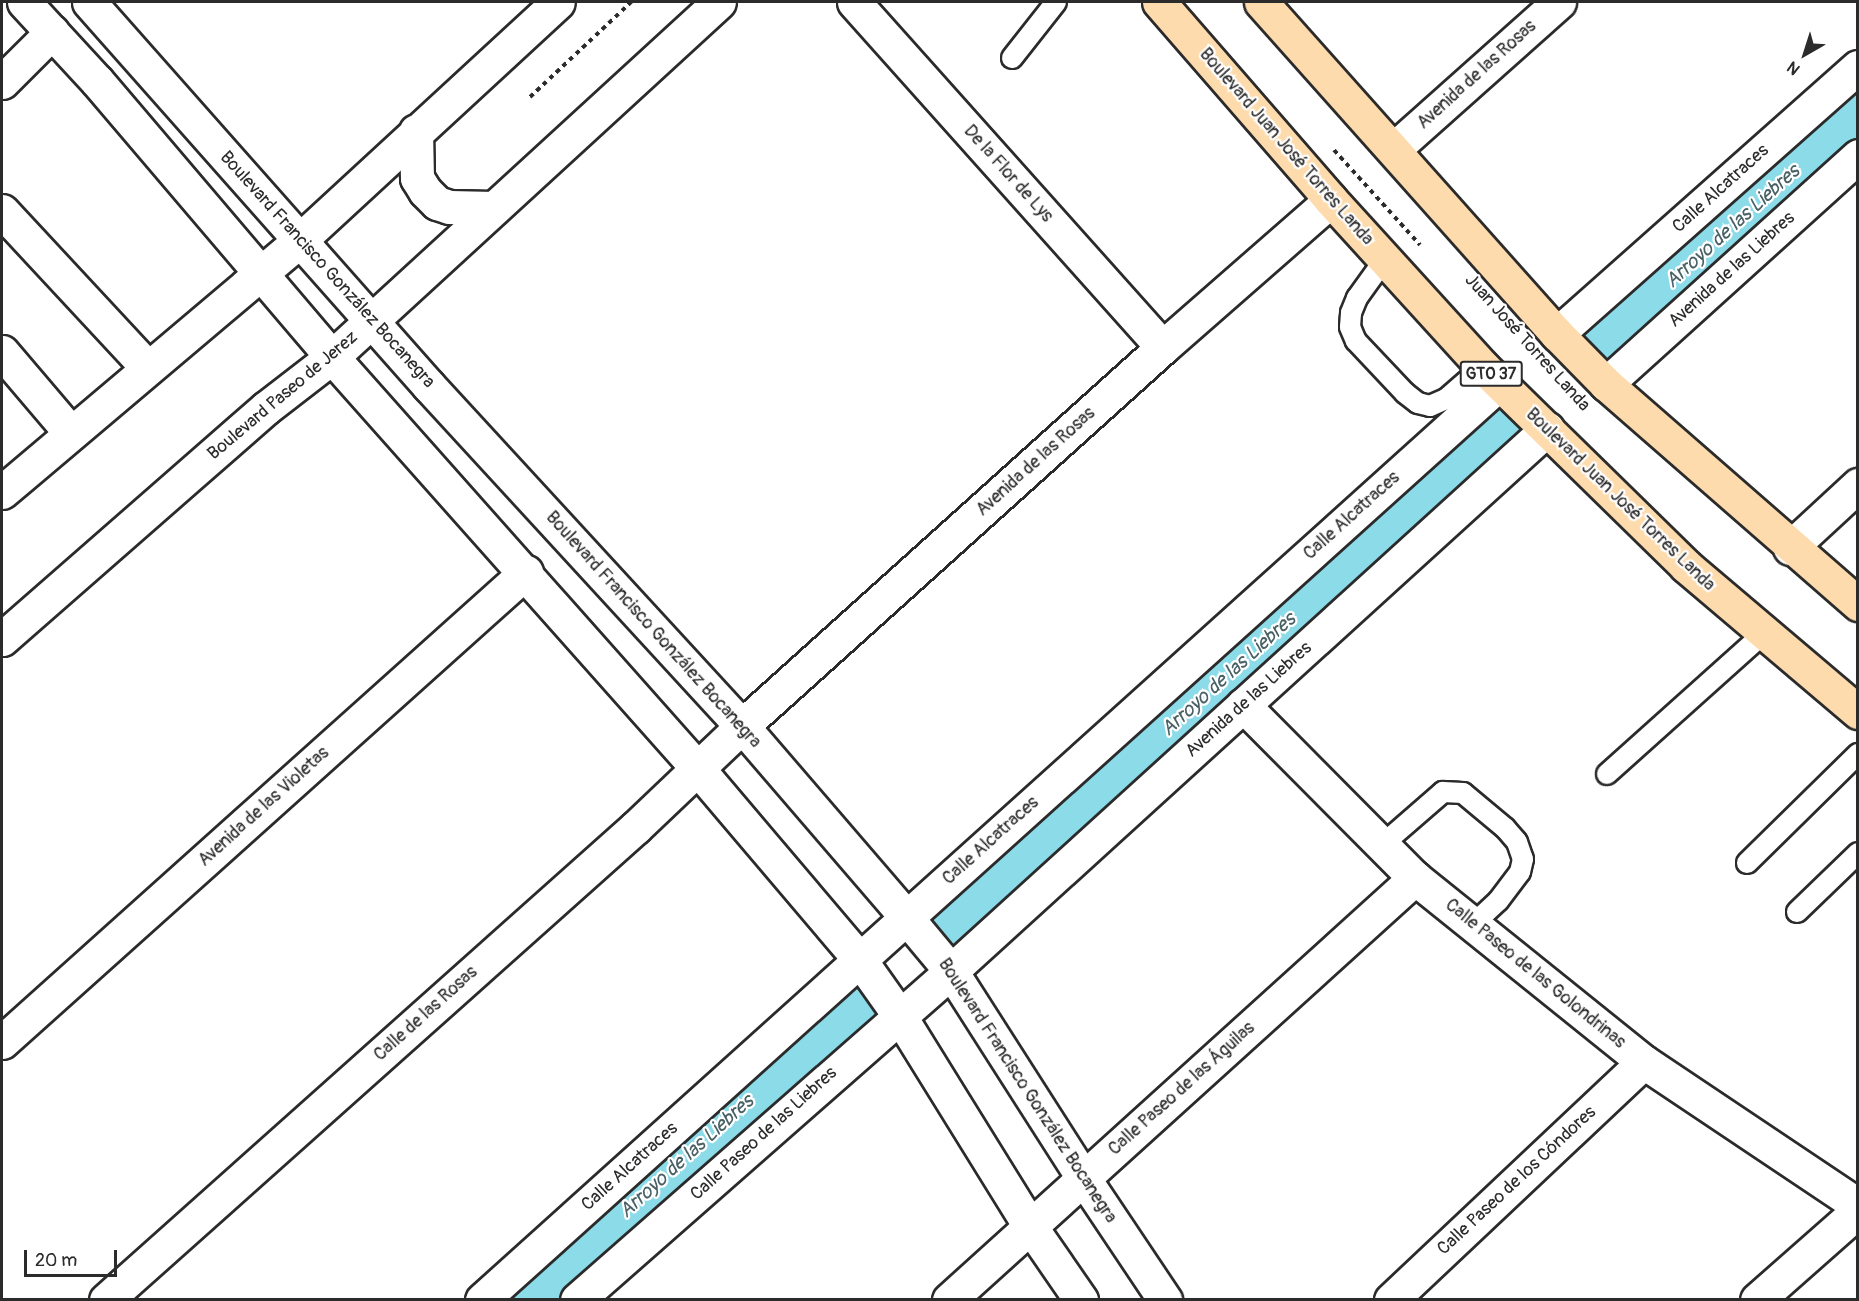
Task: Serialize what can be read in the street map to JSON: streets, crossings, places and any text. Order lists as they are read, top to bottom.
{
  "streets": {
    "main road": ["Boulevard Juan José Torres Landa", "GTO 37"],
    "street": [
      "Avenida de las Rosas",
      "De la Flor de Lys",
      "Calle Alcatraces",
      "Boulevard Francisco González Bocanegra",
      "Avenida de las Liebres",
      "Boulevard Paseo de Jerez",
      "Avenida de las Violetas",
      "Calle Paseo de las Golondrinas",
      "Calle de las Rosas",
      "Calle Paseo de las Águilas",
      "Calle Paseo de las Liebres",
      "Calle Paseo de los Cóndores"
    ]
  },
  "crossings": [
    ["Avenida de las Rosas", "Boulevard Juan José Torres Landa"],
    ["Avenida de las Rosas", "De la Flor de Lys"],
    ["Avenida de las Rosas", "Boulevard Francisco González Bocanegra"],
    ["Avenida de las Rosas", "Calle de las Rosas"],
    ["Boulevard Juan José Torres Landa", "Calle Alcatraces"],
    ["Boulevard Juan José Torres Landa", "Avenida de las Liebres"],
    ["Calle Alcatraces", "Boulevard Francisco González Bocanegra"],
    ["Boulevard Francisco González Bocanegra", "Avenida de las Liebres"],
    ["Boulevard Francisco González Bocanegra", "Boulevard Paseo de Jerez"],
    ["Boulevard Francisco González Bocanegra", "Calle de las Rosas"],
    ["Boulevard Francisco González Bocanegra", "Calle Paseo de las Águilas"],
    ["Boulevard Francisco González Bocanegra", "Calle Paseo de las Liebres"],
    ["Avenida de las Liebres", "Calle Paseo de las Golondrinas"],
    ["Avenida de las Liebres", "Calle Paseo de las Liebres"],
    ["Calle Paseo de las Golondrinas", "Calle Paseo de las Águilas"],
    ["Calle Paseo de las Golondrinas", "Calle Paseo de los Cóndores"]
  ],
  "water": ["Arroyo de las Liebres"],
  "scale_bar": "20 m",
  "north": "bottom left"
}
